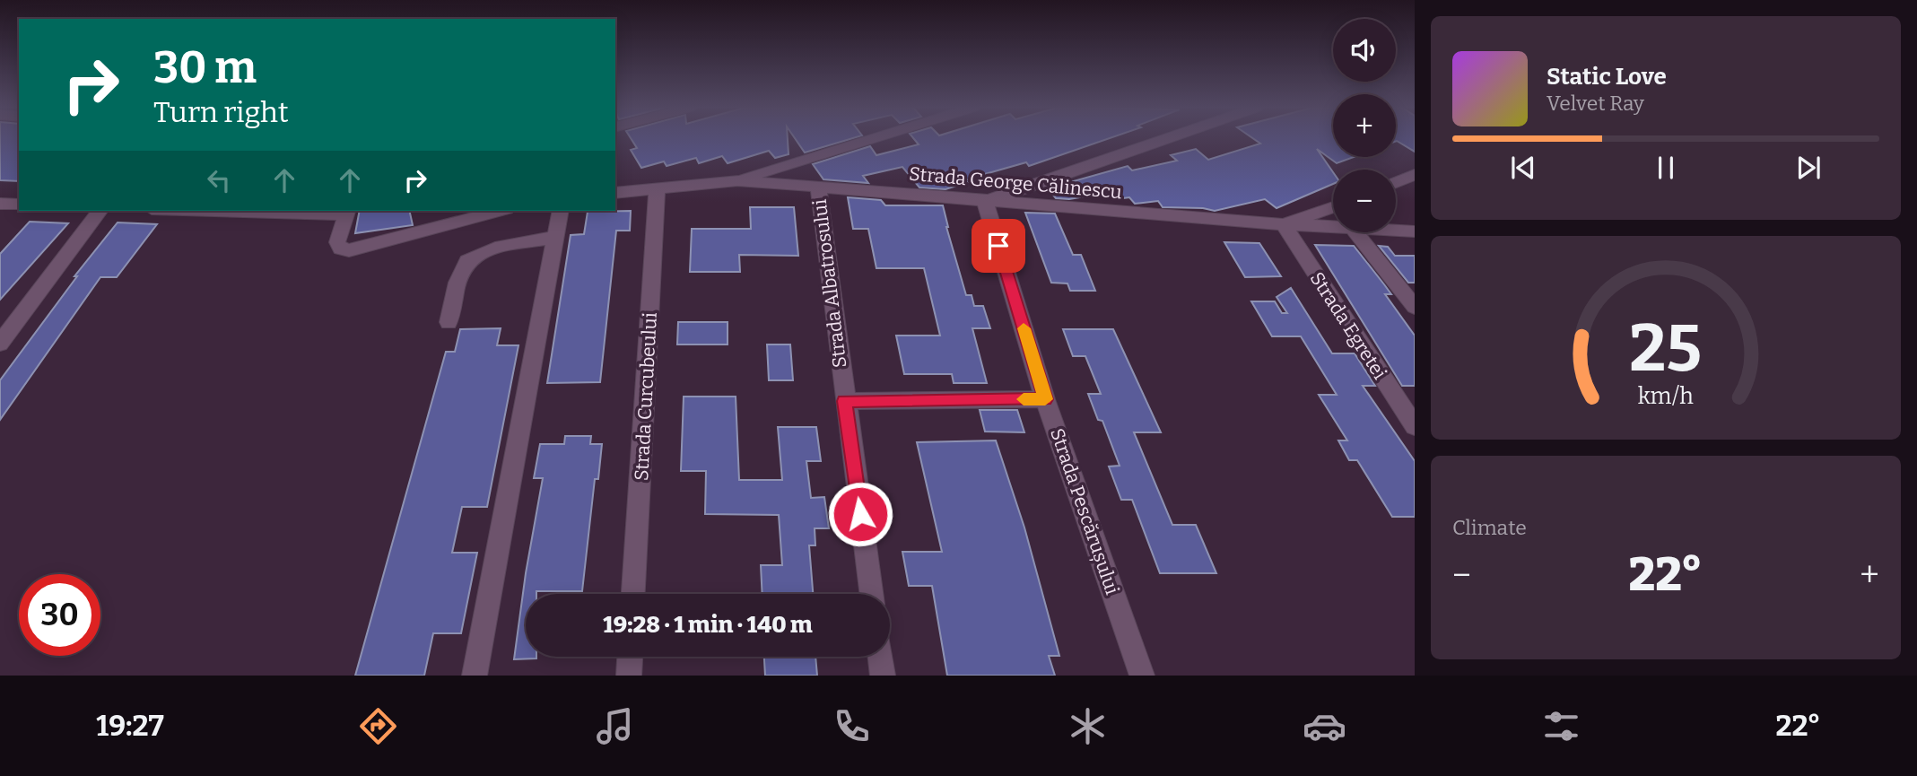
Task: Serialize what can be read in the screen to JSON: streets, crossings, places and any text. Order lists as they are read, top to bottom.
{
  "streets": {
    "street": [
      "Strada George Călinescu",
      "Strada Albatrosului",
      "Strada Egretei",
      "Strada Curcubeului",
      "Strada Pescărușului"
    ]
  },
  "crossings": [
    ["Strada George Călinescu", "Strada Albatrosului"],
    ["Strada George Călinescu", "Strada Egretei"],
    ["Strada George Călinescu", "Strada Curcubeului"],
    ["Strada George Călinescu", "Strada Pescărușului"]
  ],
  "page": {
    "map_buttons": ["+", "−"],
    "turn": ["30 m", "Turn right"],
    "song": ["Static Love", "Velvet Ray"],
    "tile": "Climate",
    "heat": ["−", "22°", "+"],
    "limit": "30",
    "trip": "19:28 · 1 min · 140 m",
    "tabs": ["19:27", "22°"],
    "gauge": ["25", "km/h"]
  }
}
